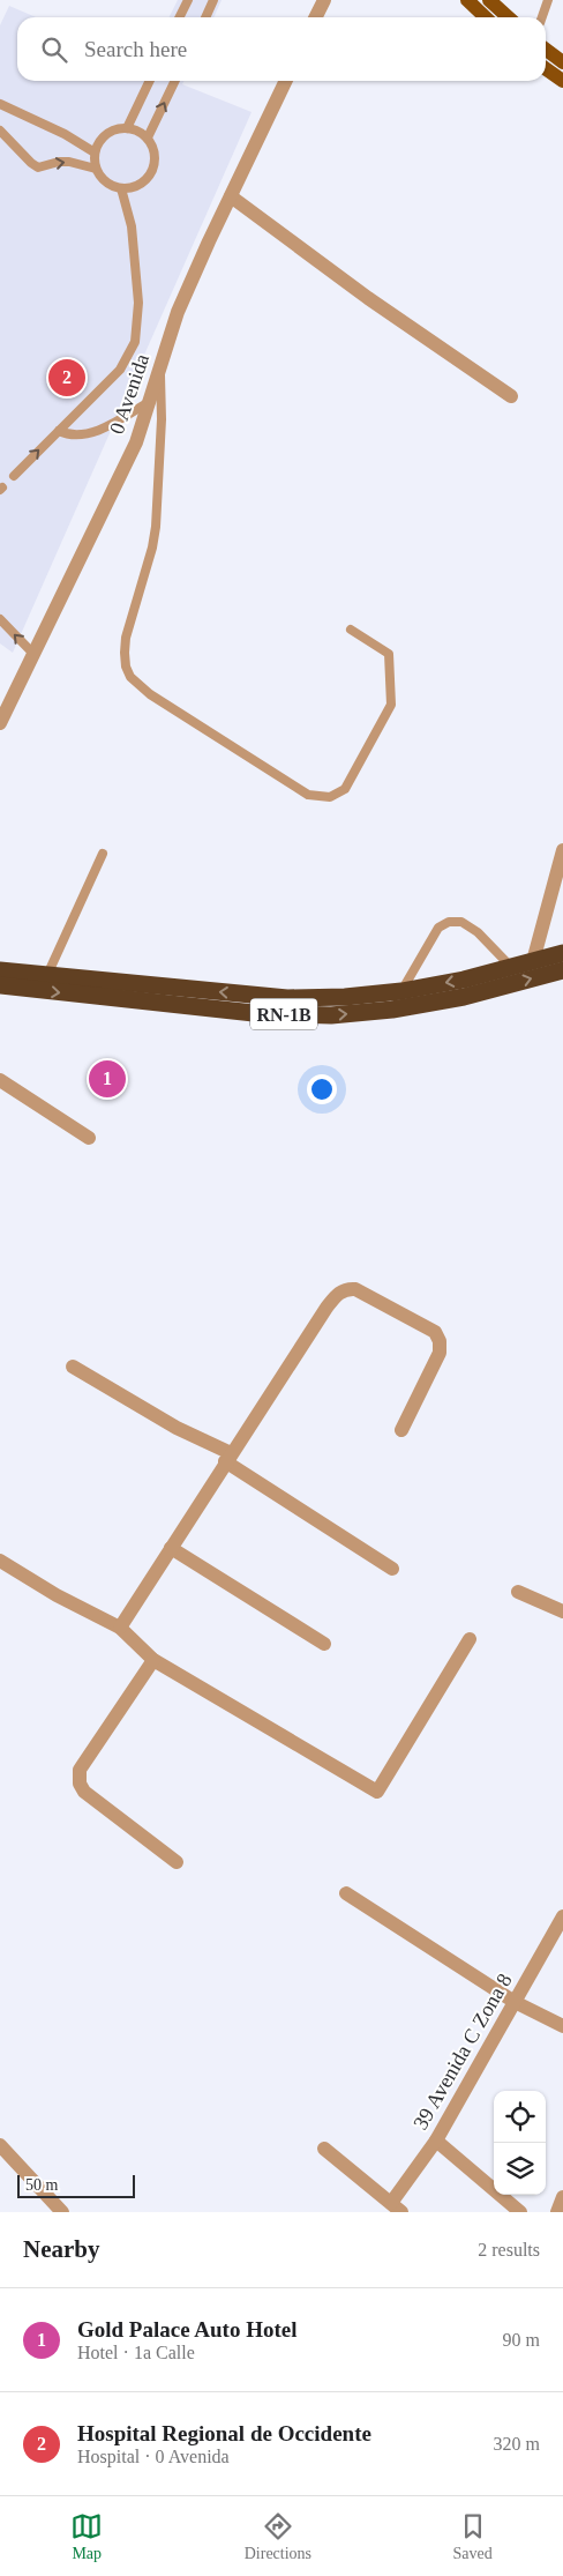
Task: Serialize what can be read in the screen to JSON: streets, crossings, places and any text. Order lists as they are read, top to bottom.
{
  "streets": {
    "highway": ["RN-1B"],
    "street": ["0 Avenida", "39 Avenida C Zona 8"]
  },
  "scale_bar": "50 m",
  "page": {
    "search": "Search here",
    "pins": ["2", "1"],
    "scale": "50 m",
    "heading": ["Nearby", "2 results"],
    "list": [
      {
        "mark": "1",
        "name": "Gold Palace Auto Hotel",
        "note": "Hotel · 1a Calle",
        "value": "90 m"
      },
      {
        "mark": "2",
        "name": "Hospital Regional de Occidente",
        "note": "Hospital · 0 Avenida",
        "value": "320 m"
      }
    ],
    "nav": ["Map", "Directions", "Saved"]
  }
}
